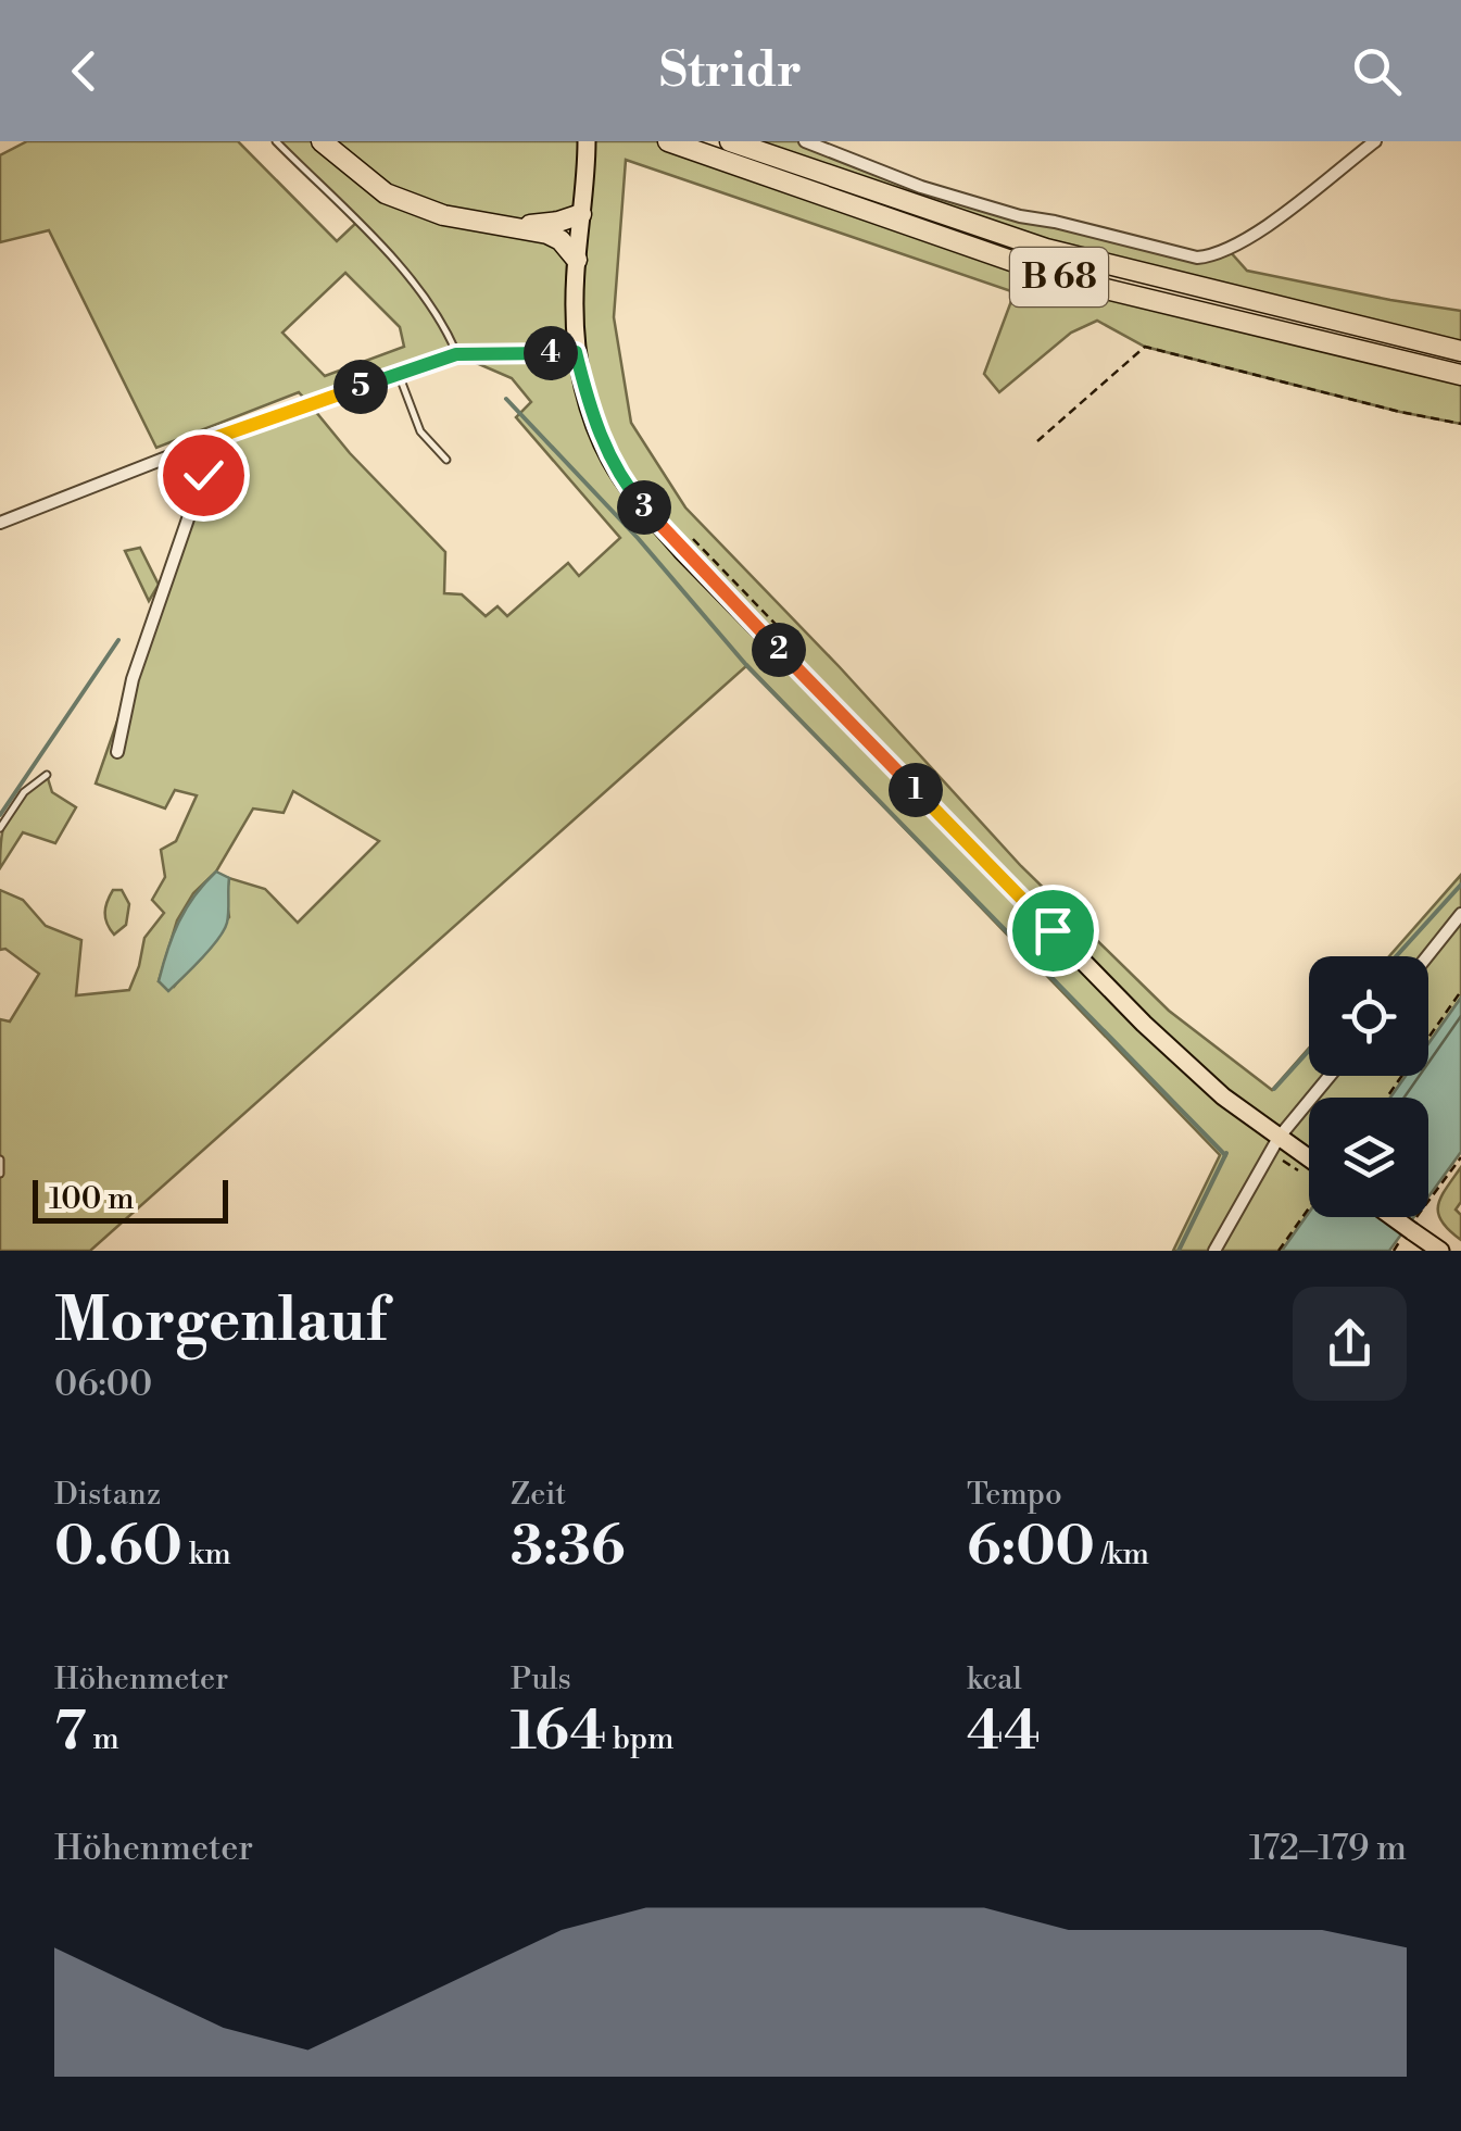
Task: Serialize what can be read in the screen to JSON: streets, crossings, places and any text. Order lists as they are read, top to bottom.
{
  "streets": {
    "highway": ["B 68"]
  },
  "scale_bar": "100 m",
  "page": {
    "header": "Stridr",
    "pins": [
      "4",
      "5",
      "3",
      "2",
      "1"
    ],
    "scale": "100 m",
    "heading": ["Morgenlauf", "06:00"],
    "stats": [
      ["Distanz", "0.60 km"],
      ["Zeit", "3:36"],
      ["Tempo", "6:00 /km"],
      ["Höhenmeter", "7 m"],
      ["Puls", "164 bpm"],
      ["kcal", "44"]
    ],
    "chart": ["Höhenmeter", "172–179 m"]
  }
}
